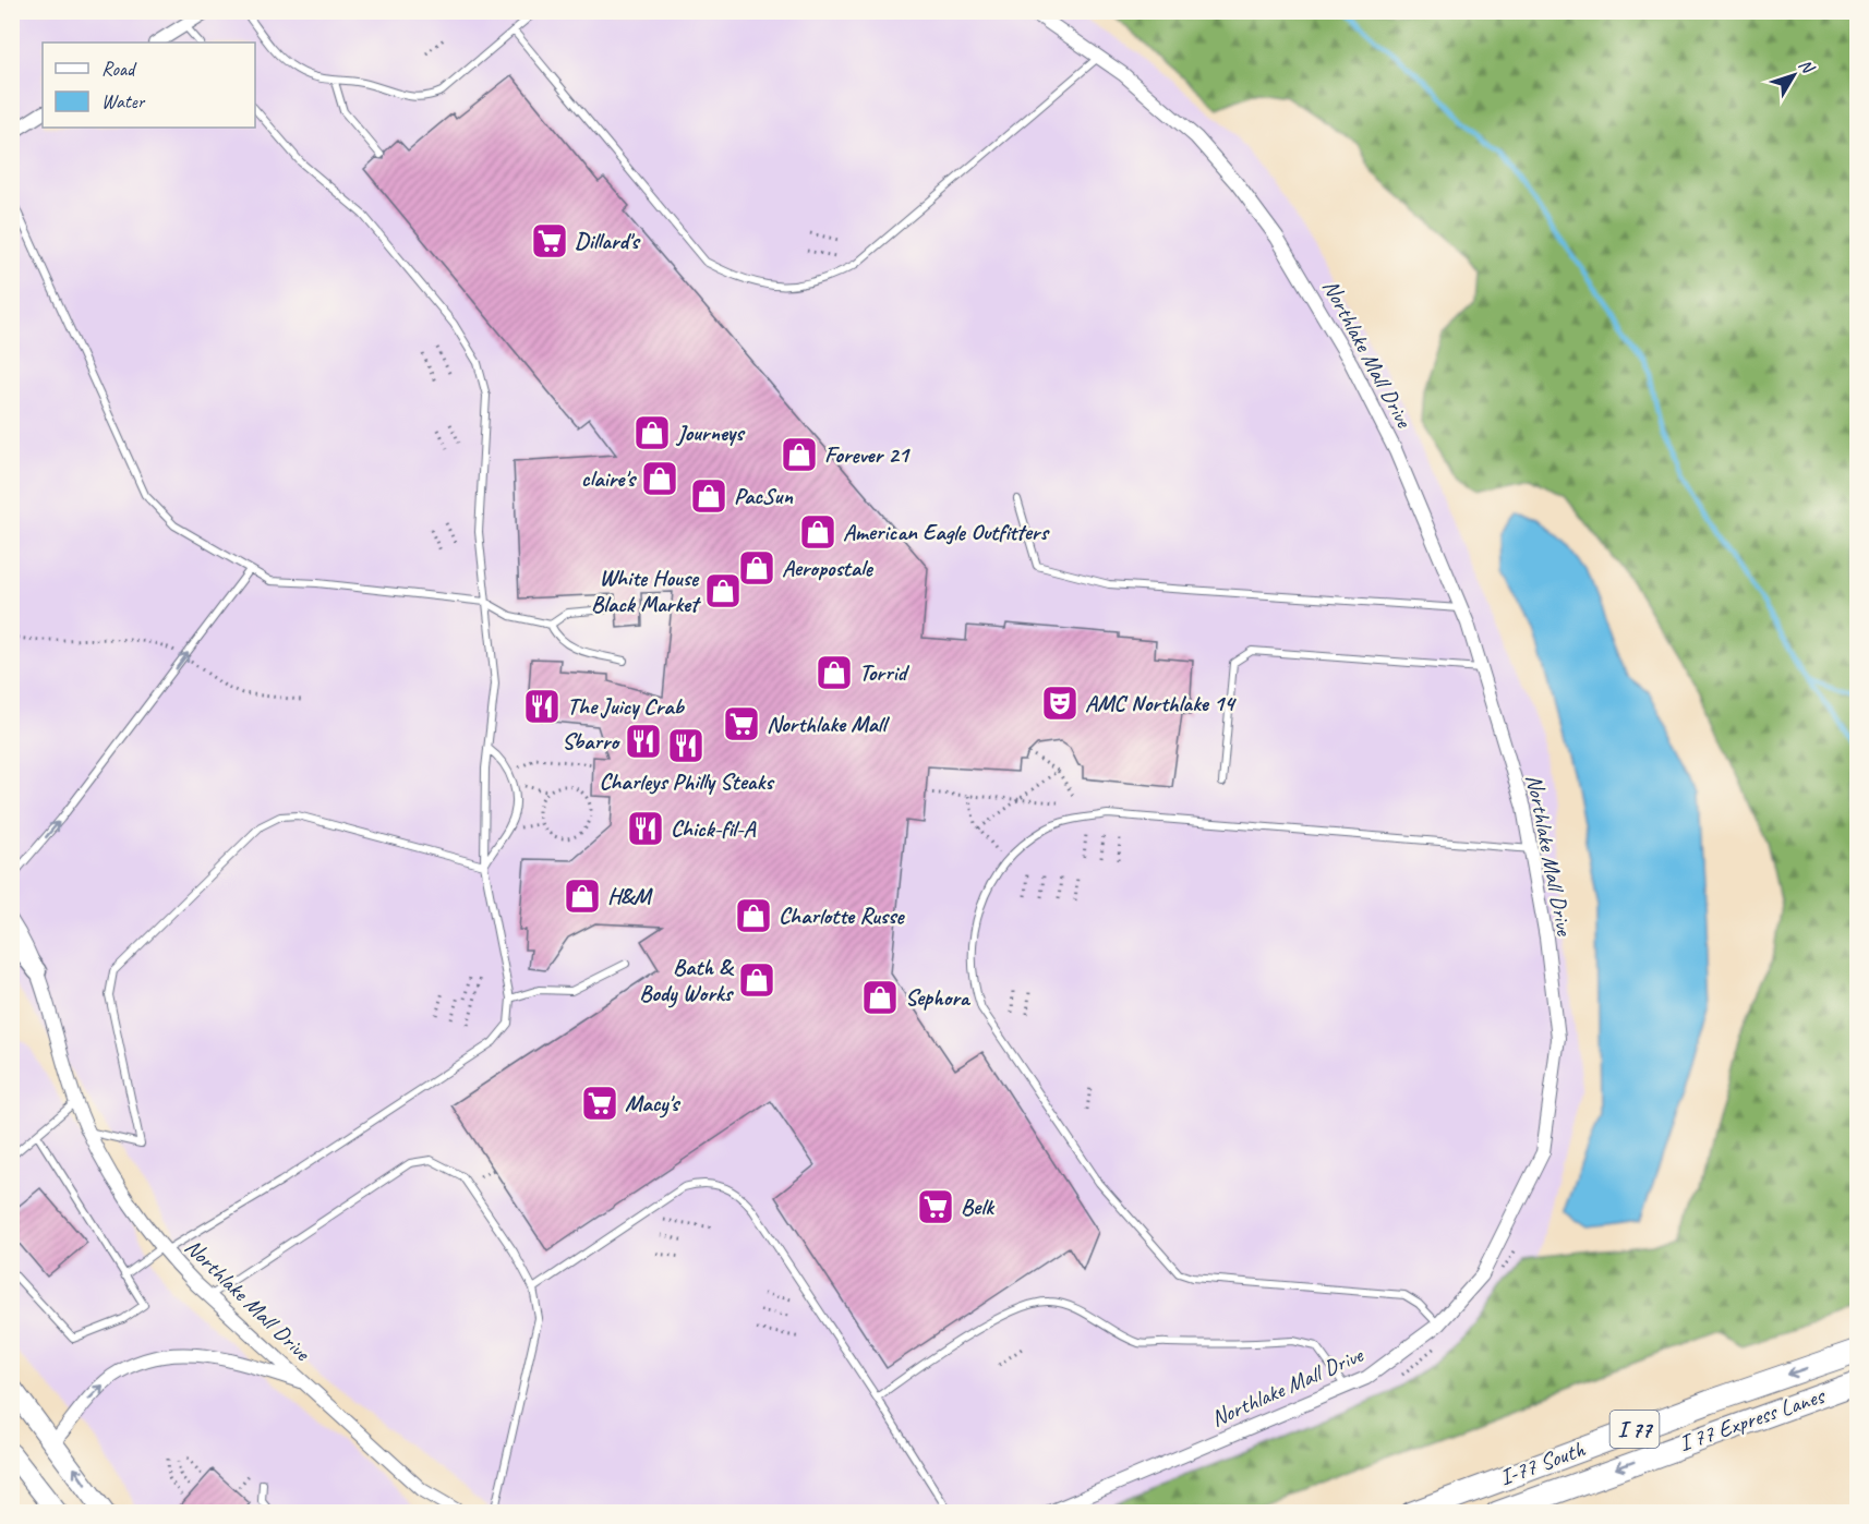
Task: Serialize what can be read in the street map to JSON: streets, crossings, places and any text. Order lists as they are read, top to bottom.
{
  "streets": {
    "highway": ["I 77 Express Lanes", "I 77", "I-77 South"],
    "street": ["Northlake Mall Drive"]
  },
  "one_way": ["I 77 Express Lanes", "I-77 South"],
  "places": {
    "supermarket": [
      "Dillard's",
      "Northlake Mall",
      "Macy's",
      "Belk"
    ],
    "shop": [
      "Journeys",
      "Forever 21",
      "claire's",
      "PacSun",
      "American Eagle Outfitters",
      "Aeropostale",
      "White House Black Market",
      "Torrid",
      "H&M",
      "Charlotte Russe",
      "Bath & Body Works",
      "Sephora"
    ],
    "theatre": ["AMC Northlake 14"],
    "restaurant": [
      "The Juicy Crab",
      "Sbarro",
      "Charleys Philly Steaks",
      "Chick-fil-A"
    ]
  },
  "legend": ["Road", "Water"],
  "north": "top right"
}
